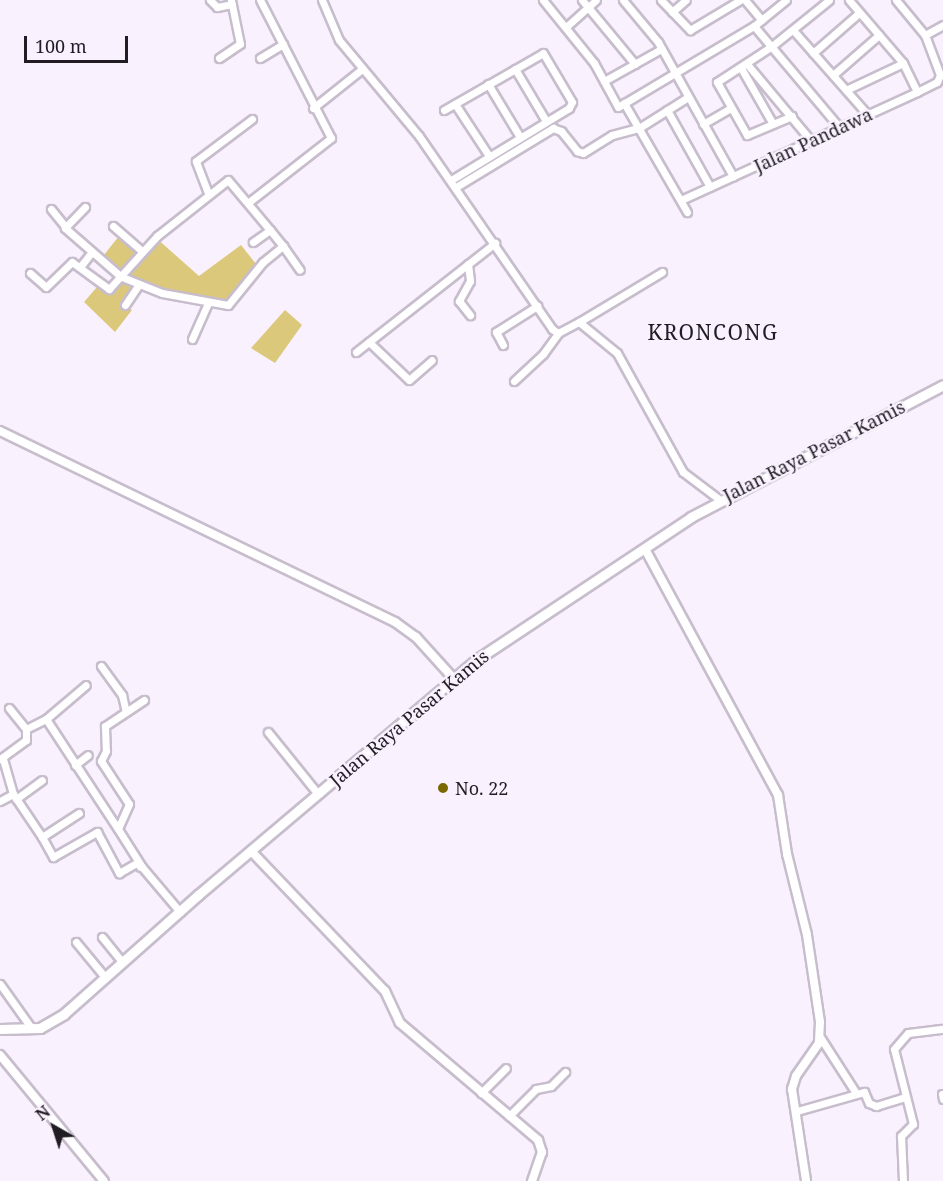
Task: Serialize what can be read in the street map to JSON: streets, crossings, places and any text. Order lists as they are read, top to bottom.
{
  "streets": {
    "main road": ["Jalan Raya Pasar Kamis"],
    "street": ["Jalan Pandawa"]
  },
  "districts": ["KRONCONG"],
  "places": ["No. 22"],
  "scale_bar": "100 m",
  "north": "top left"
}
